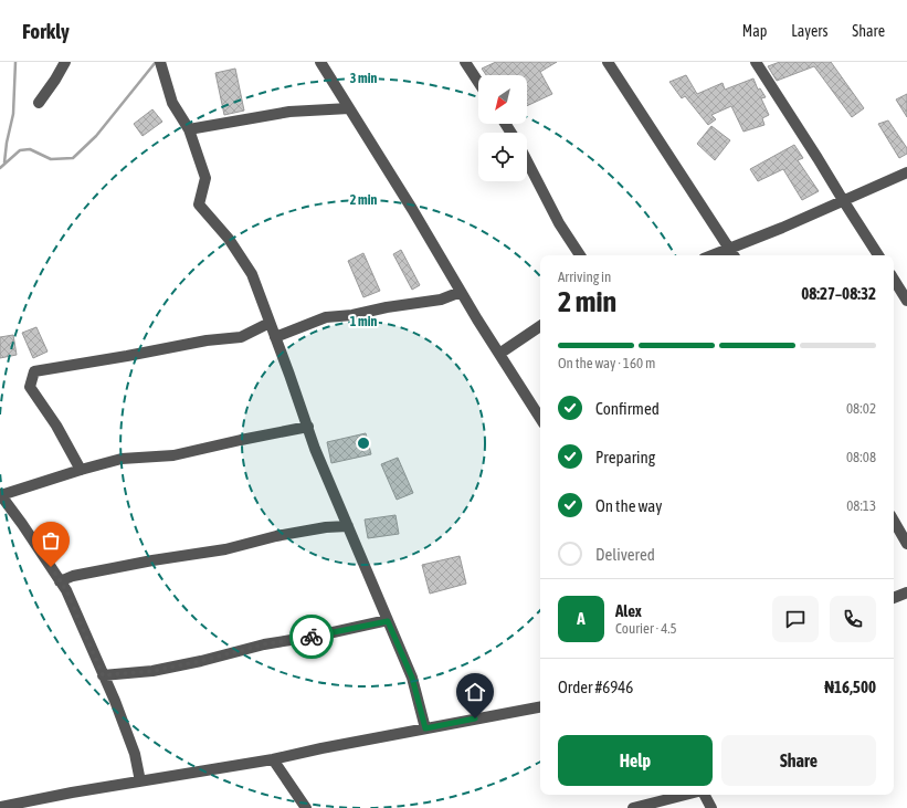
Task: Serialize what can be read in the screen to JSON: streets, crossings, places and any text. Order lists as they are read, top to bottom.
{
  "north": "bottom left",
  "page": {
    "header": "Forkly",
    "nav": ["Map", "Layers", "Share"],
    "heading": ["2 min", "Arriving in", "08:27–08:32"],
    "panel": [
      "Alex",
      "Courier · 4.5",
      "Order #6946",
      "₦16,500"
    ],
    "bar": "On the way · 160 m",
    "list": [
      ["Confirmed", "08:02"],
      ["Preparing", "08:08"],
      ["On the way", "08:13"],
      "Delivered"
    ],
    "round": "A",
    "buttons": ["Help", "Share"]
  },
  "rings": ["3 min", "2 min", "1 min"]
}
